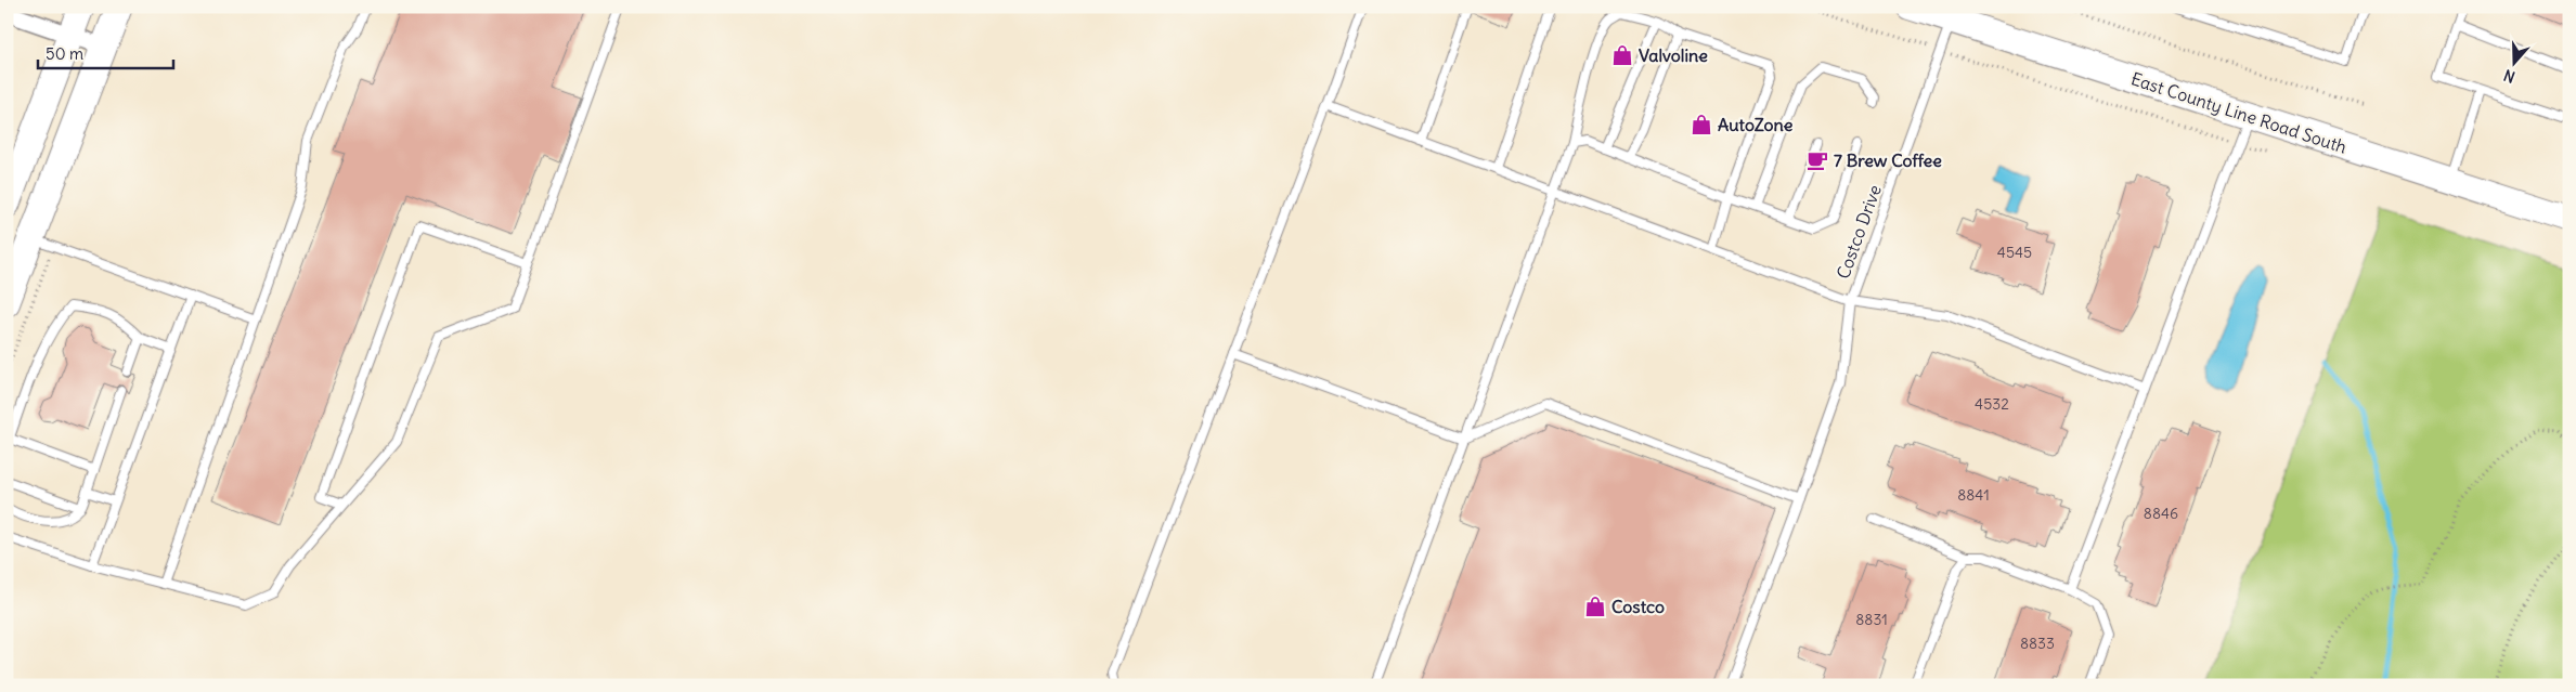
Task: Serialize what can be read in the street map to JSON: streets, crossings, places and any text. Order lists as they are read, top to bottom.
{
  "streets": {
    "main road": ["East County Line Road South"],
    "lane": ["Costco Drive"]
  },
  "crossings": [
    ["East County Line Road South", "Costco Drive"]
  ],
  "places": {
    "shop": ["Valvoline", "AutoZone", "Costco"],
    "cafe": ["7 Brew Coffee"]
  },
  "house_numbers": [
    "4545",
    "4532",
    "8841",
    "8846",
    "8831",
    "8833"
  ],
  "scale_bar": "50 m",
  "north": "bottom"
}
